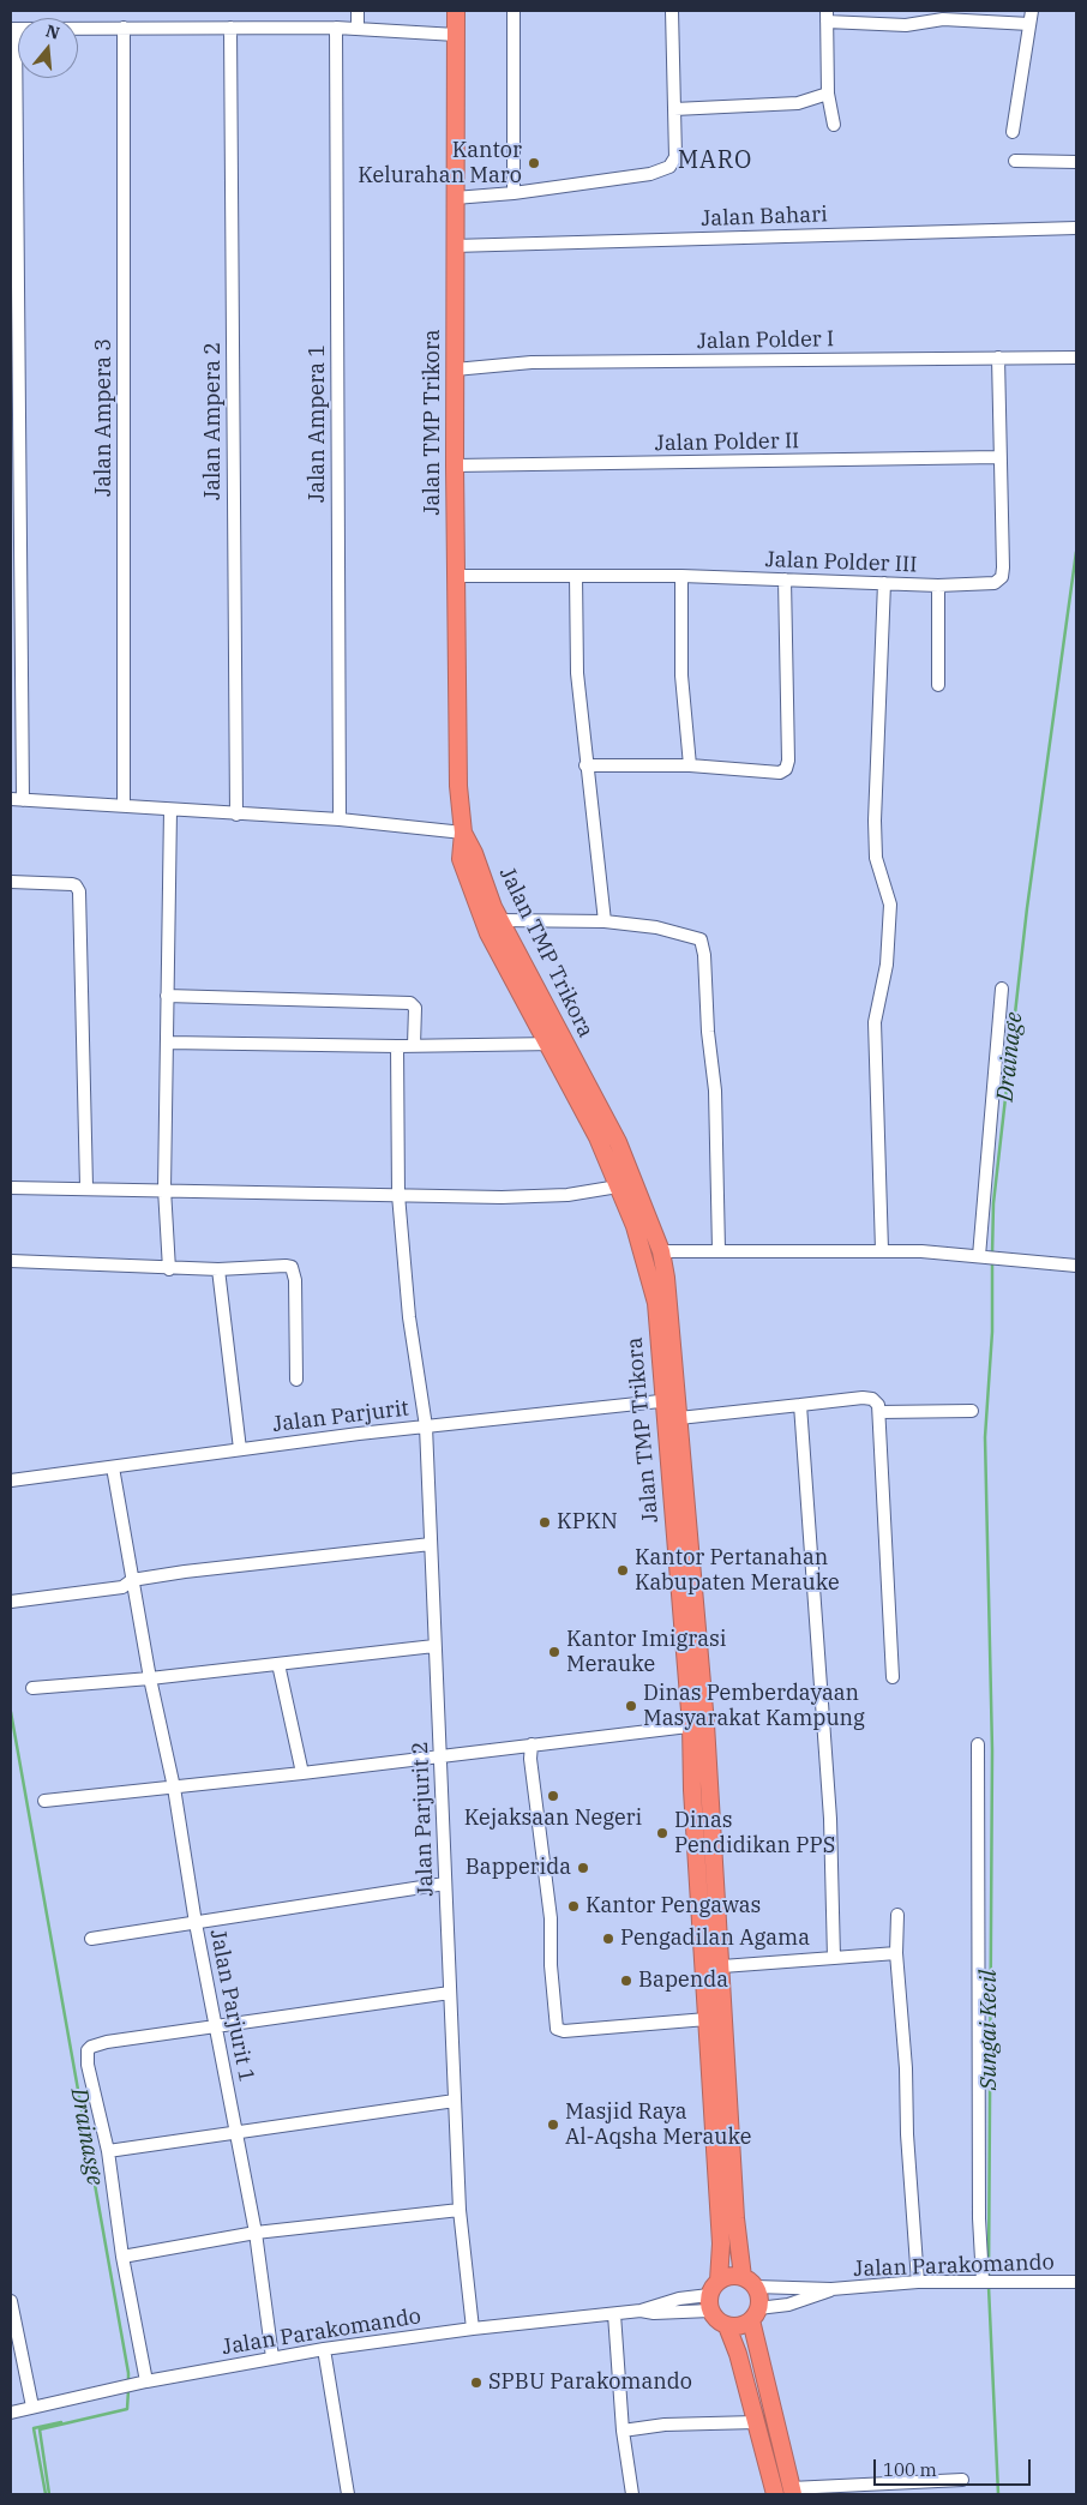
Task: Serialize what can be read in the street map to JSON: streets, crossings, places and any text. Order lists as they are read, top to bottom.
{
  "streets": {
    "highway": ["Jalan TMP Trikora"],
    "street": [
      "Jalan Bahari",
      "Jalan Polder I",
      "Jalan Ampera 3",
      "Jalan Ampera 2",
      "Jalan Ampera 1",
      "Jalan Polder II",
      "Jalan Polder III",
      "Jalan Parjurit",
      "Jalan Parjurit 2",
      "Jalan Parjurit 1",
      "Jalan Parakomando"
    ]
  },
  "crossings": [
    ["Jalan Bahari", "Jalan TMP Trikora"],
    ["Jalan Polder I", "Jalan TMP Trikora"],
    ["Jalan Polder I", "Jalan Polder III"],
    ["Jalan TMP Trikora", "Jalan Polder II"],
    ["Jalan TMP Trikora", "Jalan Polder III"],
    ["Jalan TMP Trikora", "Jalan Parjurit"],
    ["Jalan TMP Trikora", "Jalan Parakomando"],
    ["Jalan Polder II", "Jalan Polder III"],
    ["Jalan Parjurit", "Jalan Parjurit 2"],
    ["Jalan Parjurit", "Jalan Parjurit 1"],
    ["Jalan Parjurit 1", "Jalan Parakomando"]
  ],
  "districts": ["MARO"],
  "water": ["Drainage", "Sungai Kecil", "Drainasge"],
  "places": [
    "Kantor Kelurahan Maro",
    "KPKN",
    "Kantor Pertanahan Kabupaten Merauke",
    "Kantor Imigrasi Merauke",
    "Dinas Pemberdayaan Masyarakat Kampung",
    "Kejaksaan Negeri",
    "Dinas Pendidikan PPS",
    "Bapperida",
    "Kantor Pengawas",
    "Pengadilan Agama",
    "Bapenda",
    "Masjid Raya Al-Aqsha Merauke",
    "SPBU Parakomando"
  ],
  "scale_bar": "100 m",
  "north": "top"
}
